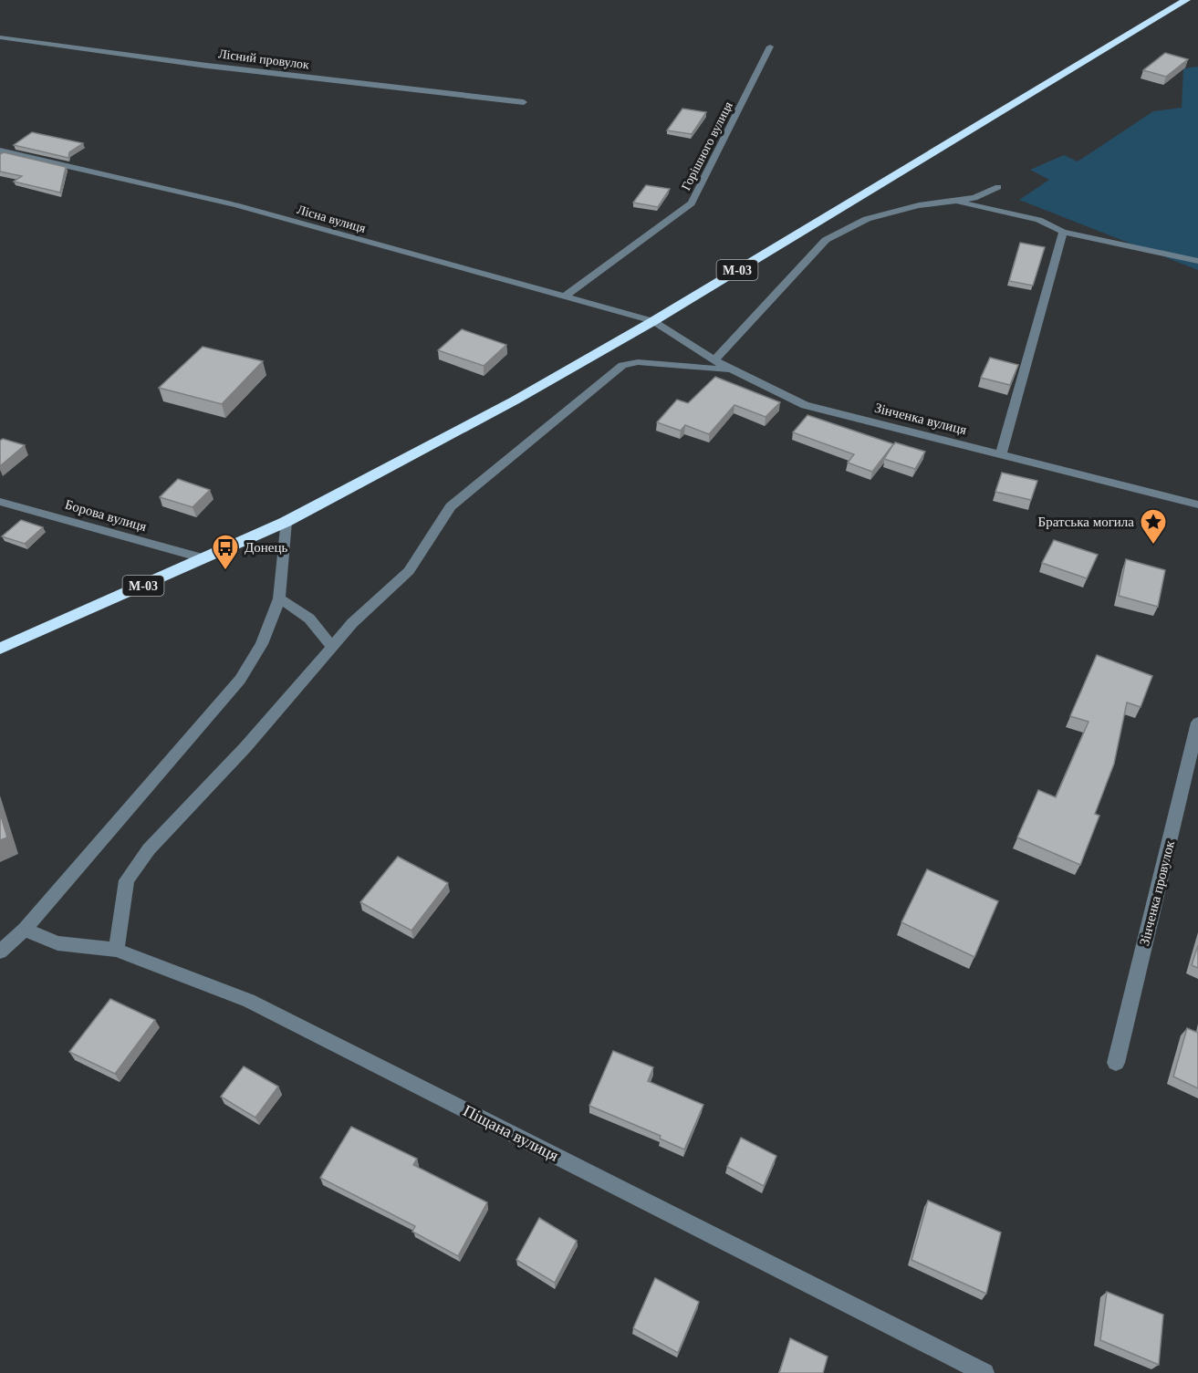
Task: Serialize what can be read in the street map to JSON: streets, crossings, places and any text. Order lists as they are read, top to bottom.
{
  "streets": {
    "highway": ["М-03"],
    "street": [
      "Лісний провулок",
      "Горішного вулиця",
      "Лісна вулиця",
      "Зінченка вулиця",
      "Борова вулиця",
      "Зінченка провулок",
      "Піщана вулиця"
    ]
  },
  "crossings": [
    ["Горішного вулиця", "Лісна вулиця"],
    ["Лісна вулиця", "М-03"],
    ["Лісна вулиця", "Зінченка вулиця"],
    ["М-03", "Зінченка вулиця"],
    ["М-03", "Борова вулиця"]
  ],
  "places": {
    "place": ["Братська могила"],
    "bus stop": ["Донець"]
  }
}
